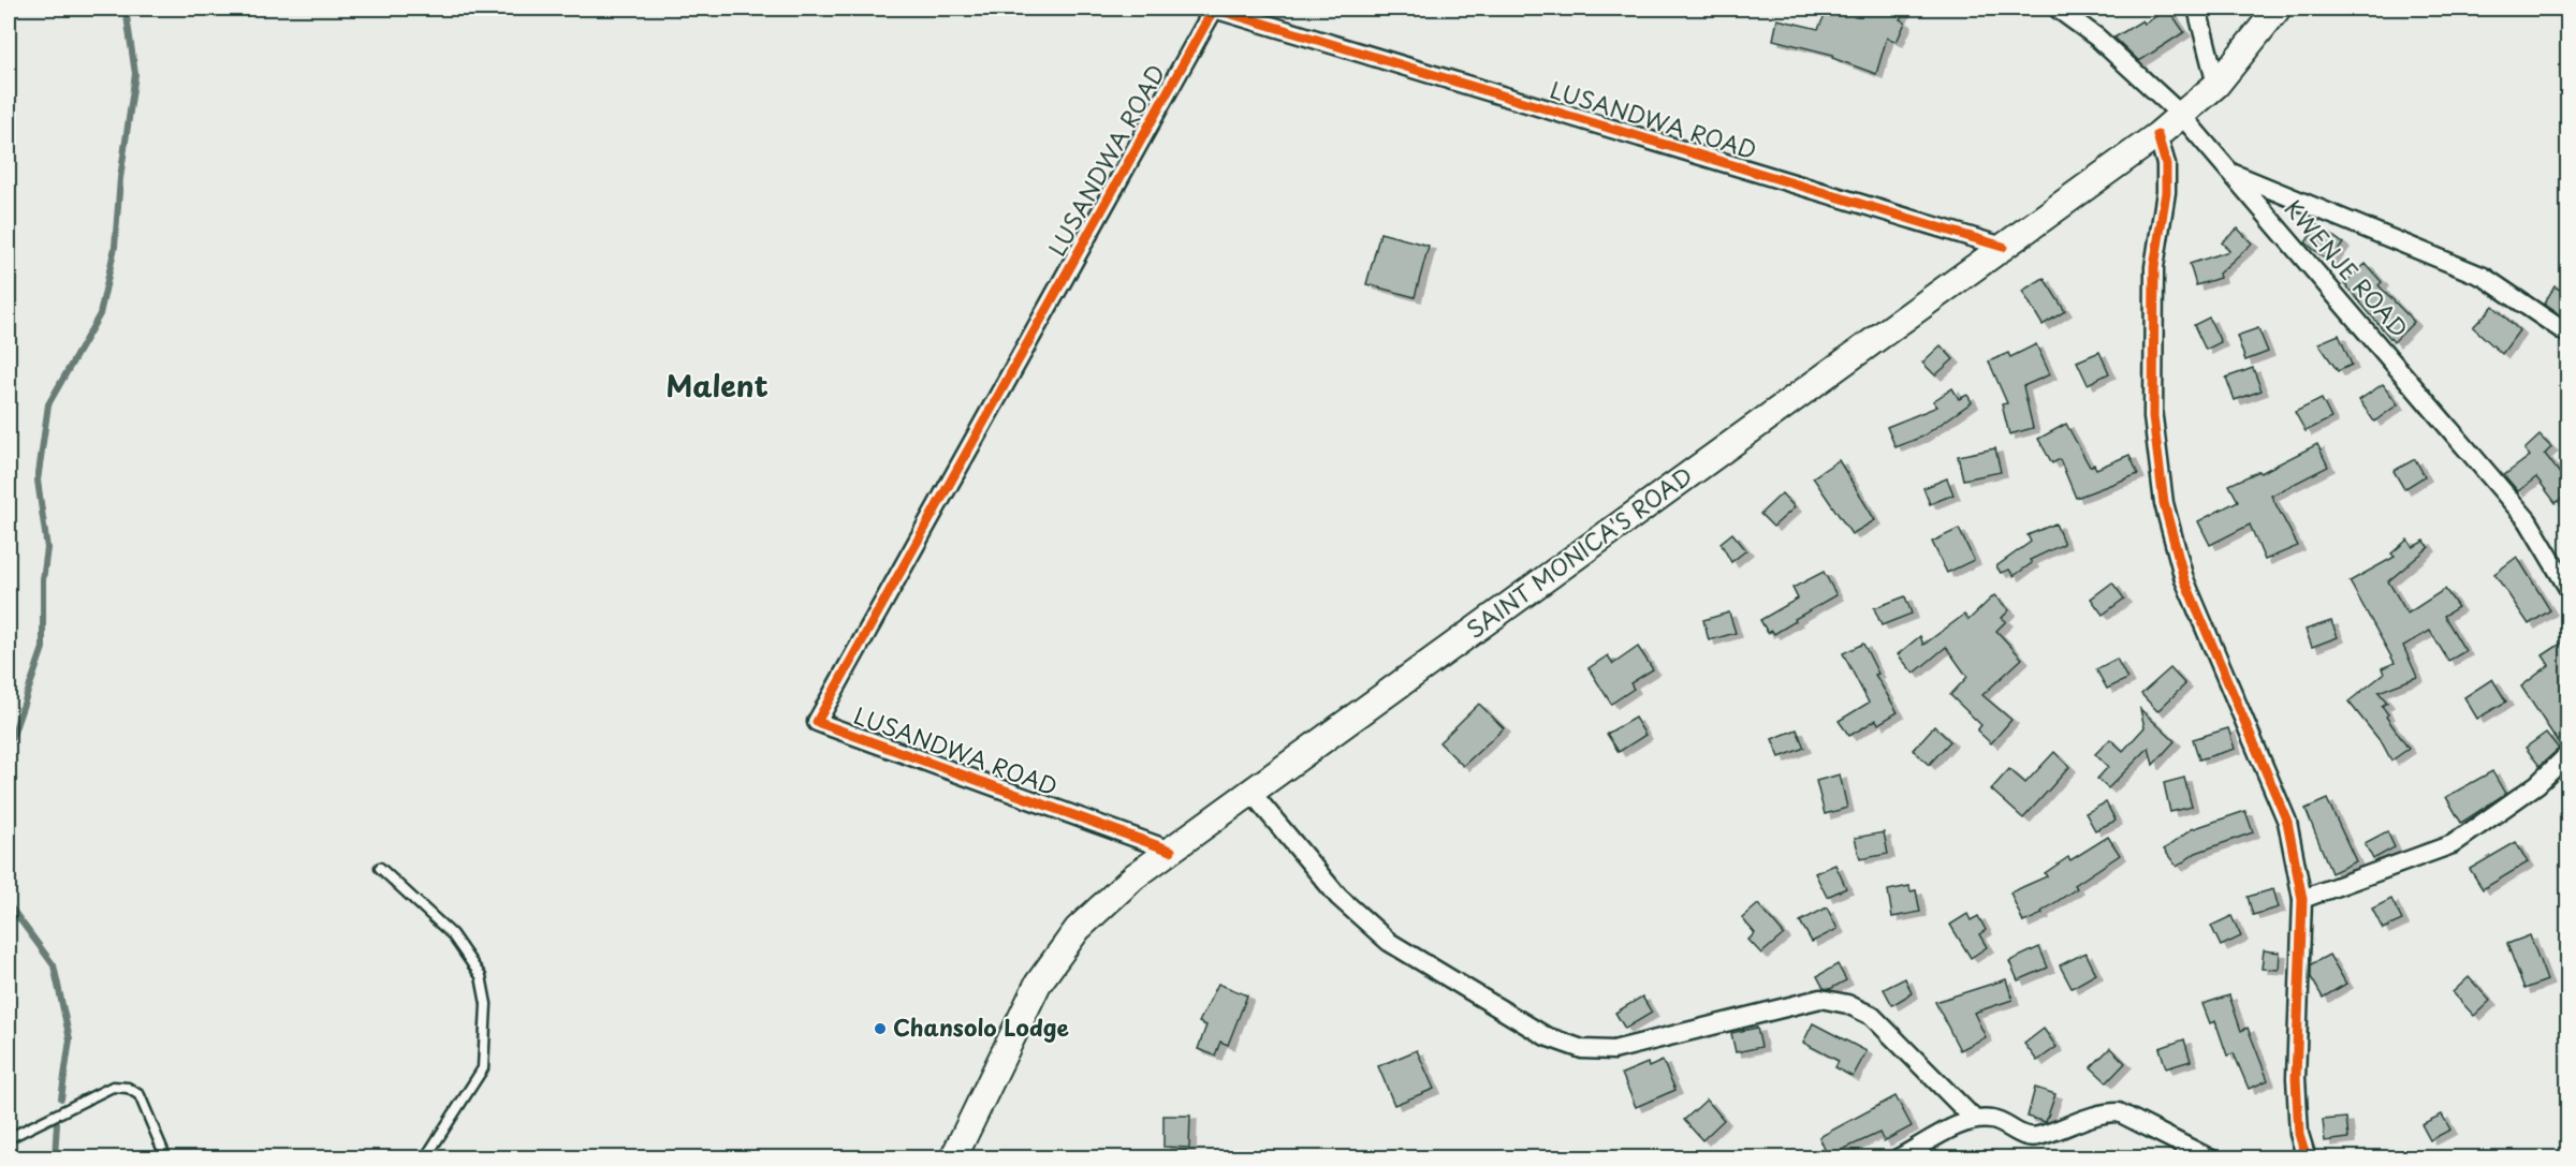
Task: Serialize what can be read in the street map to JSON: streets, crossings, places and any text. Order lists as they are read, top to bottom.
{
  "streets": {
    "street": ["LUSANDWA ROAD", "KWENJE ROAD", "SAINT MONICA'S ROAD"]
  },
  "crossings": [
    ["LUSANDWA ROAD", "SAINT MONICA'S ROAD"],
    ["KWENJE ROAD", "SAINT MONICA'S ROAD"]
  ],
  "districts": ["Malent"],
  "places": ["Chansolo Lodge"]
}
